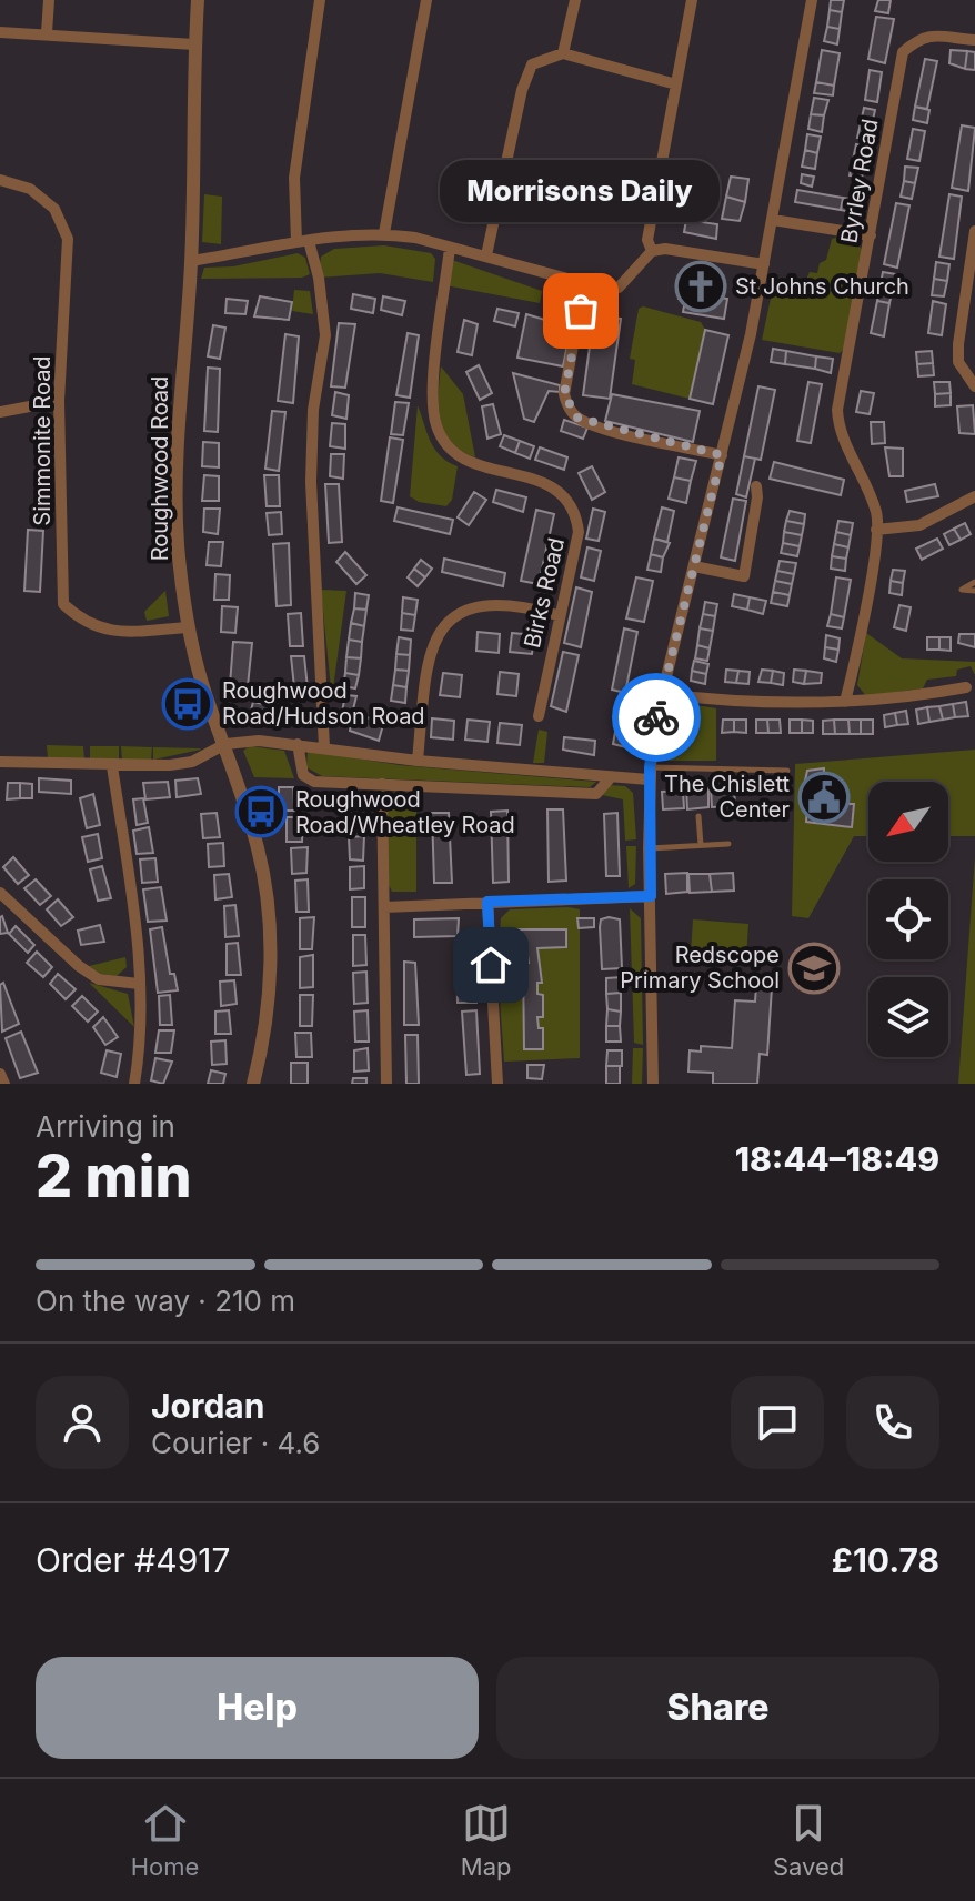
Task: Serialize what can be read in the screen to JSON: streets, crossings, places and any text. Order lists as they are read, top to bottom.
{
  "streets": {
    "street": [
      "Byrley Road",
      "Simmonite Road",
      "Roughwood Road",
      "Birks Road"
    ]
  },
  "crossings": [
    ["Simmonite Road", "Roughwood Road"]
  ],
  "places": {
    "church": ["St Johns Church"],
    "other": ["Morrisons Daily"],
    "bus stop": ["Roughwood Road/Hudson Road", "Roughwood Road/Wheatley Road"],
    "public building": ["The Chislett Center"],
    "school or university": ["Redscope Primary School"]
  },
  "north": "bottom left",
  "page": {
    "bubble": "Morrisons Daily",
    "heading": ["2 min", "Arriving in", "18:44–18:49"],
    "panel": [
      "Jordan",
      "Courier · 4.6",
      "Order #4917",
      "£10.78"
    ],
    "bar": "On the way · 210 m",
    "buttons": ["Help", "Share"],
    "tabs": ["Home", "Map", "Saved"]
  }
}
